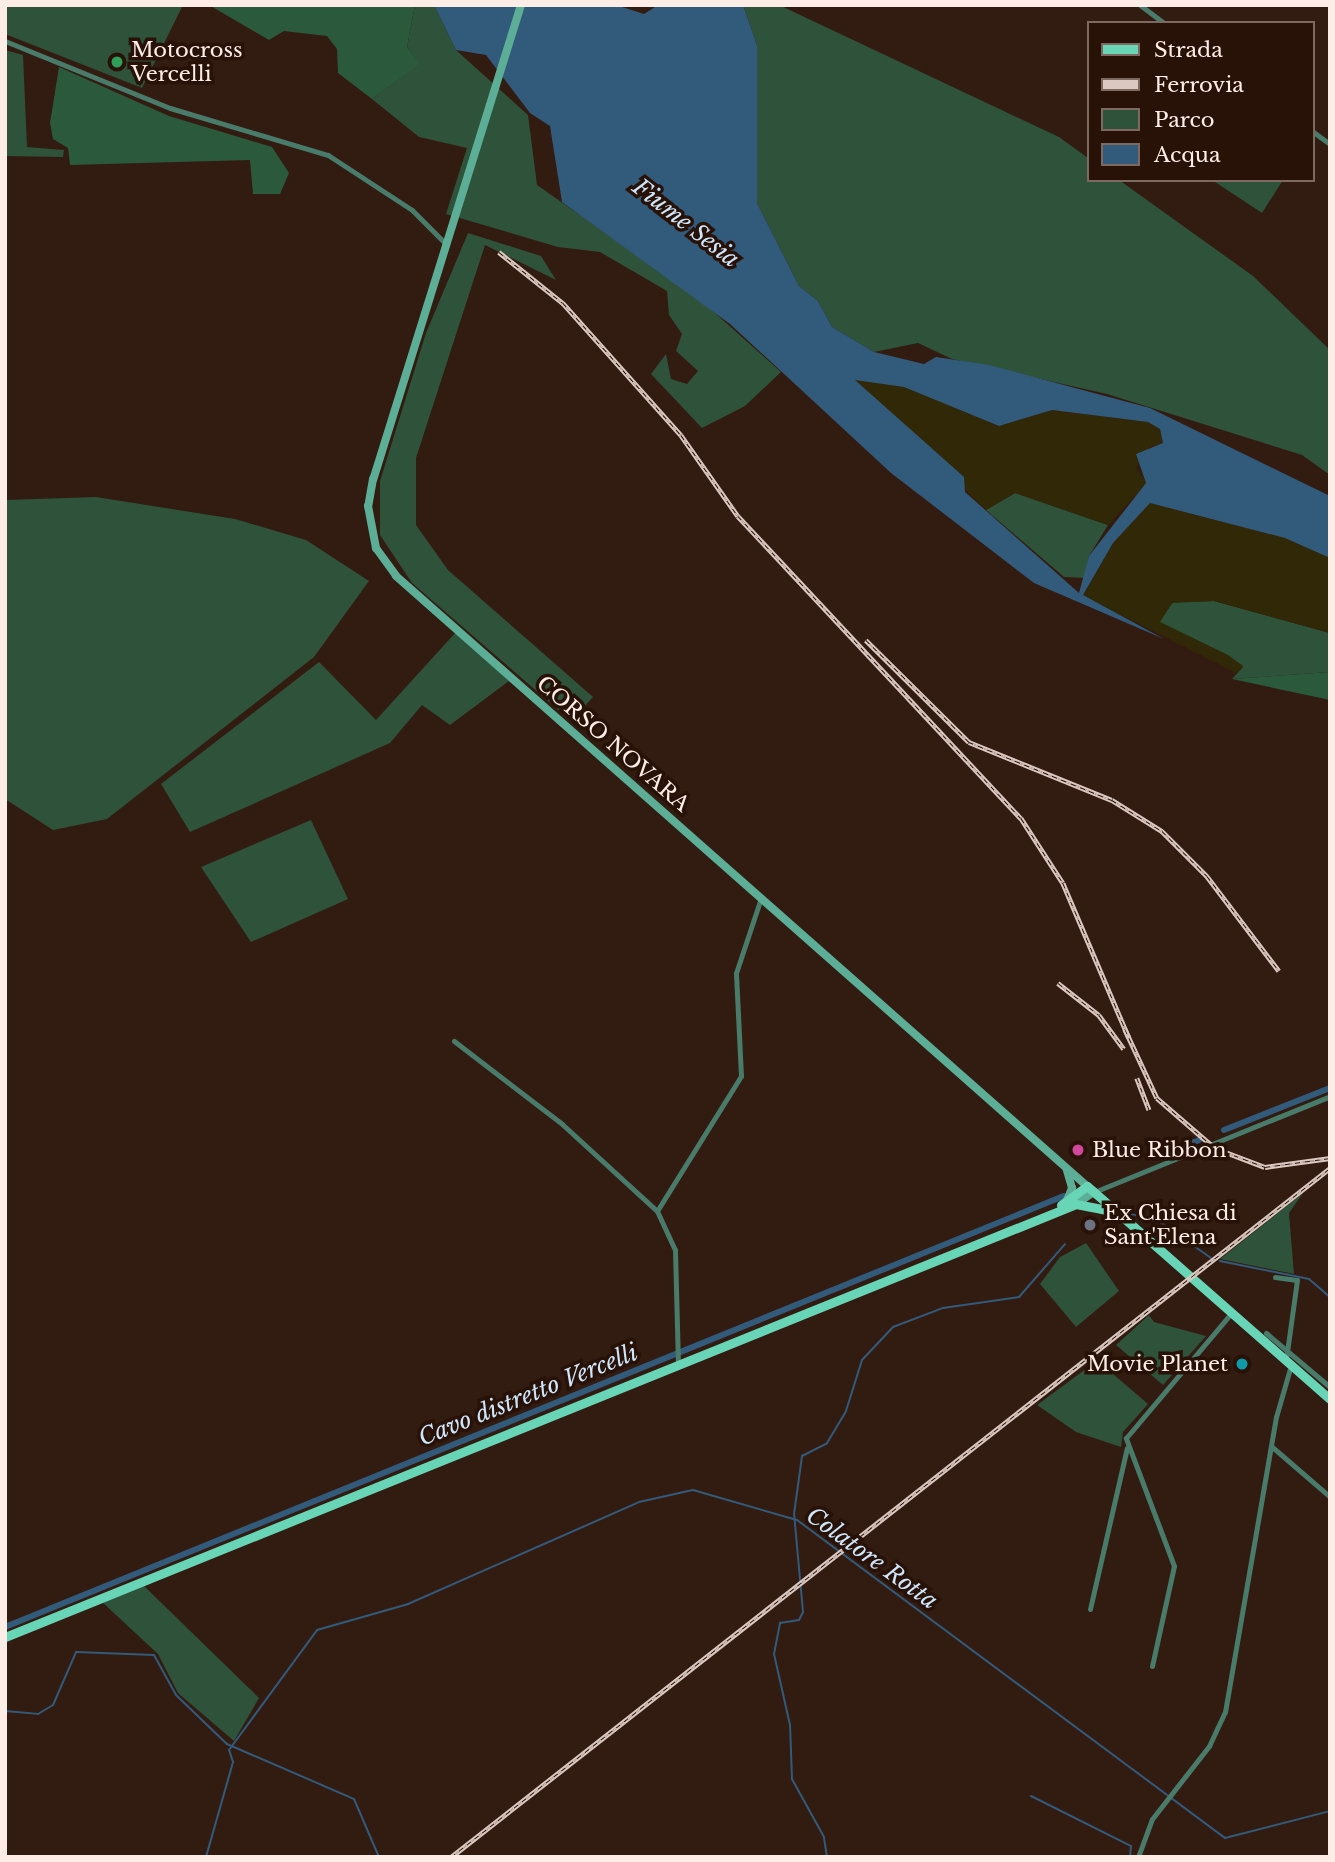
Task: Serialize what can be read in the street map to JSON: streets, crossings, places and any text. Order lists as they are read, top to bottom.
{
  "streets": {
    "main road": ["CORSO NOVARA"]
  },
  "water": ["Fiume Sesia", "Cavo distretto Vercelli", "Colatore Rotta"],
  "places": [
    "Motocross Vercelli",
    "Blue Ribbon",
    "Ex Chiesa di Sant'Elena",
    "Movie Planet"
  ],
  "legend": [
    "Strada",
    "Ferrovia",
    "Parco",
    "Acqua"
  ]
}
